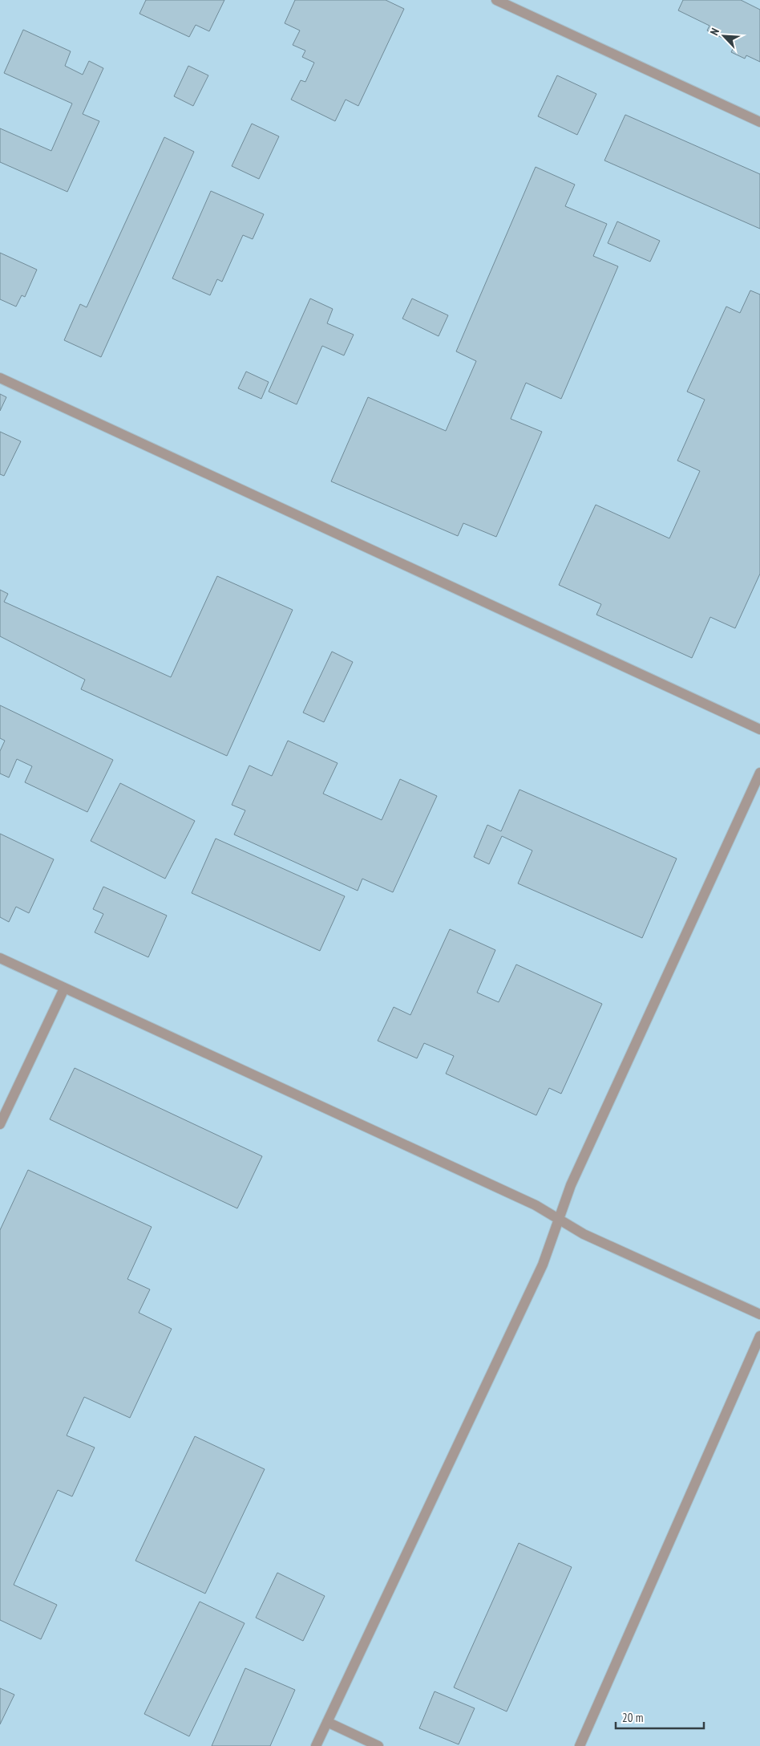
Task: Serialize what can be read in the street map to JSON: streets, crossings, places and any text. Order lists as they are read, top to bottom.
{
  "scale_bar": "20 m",
  "north": "top left"
}
